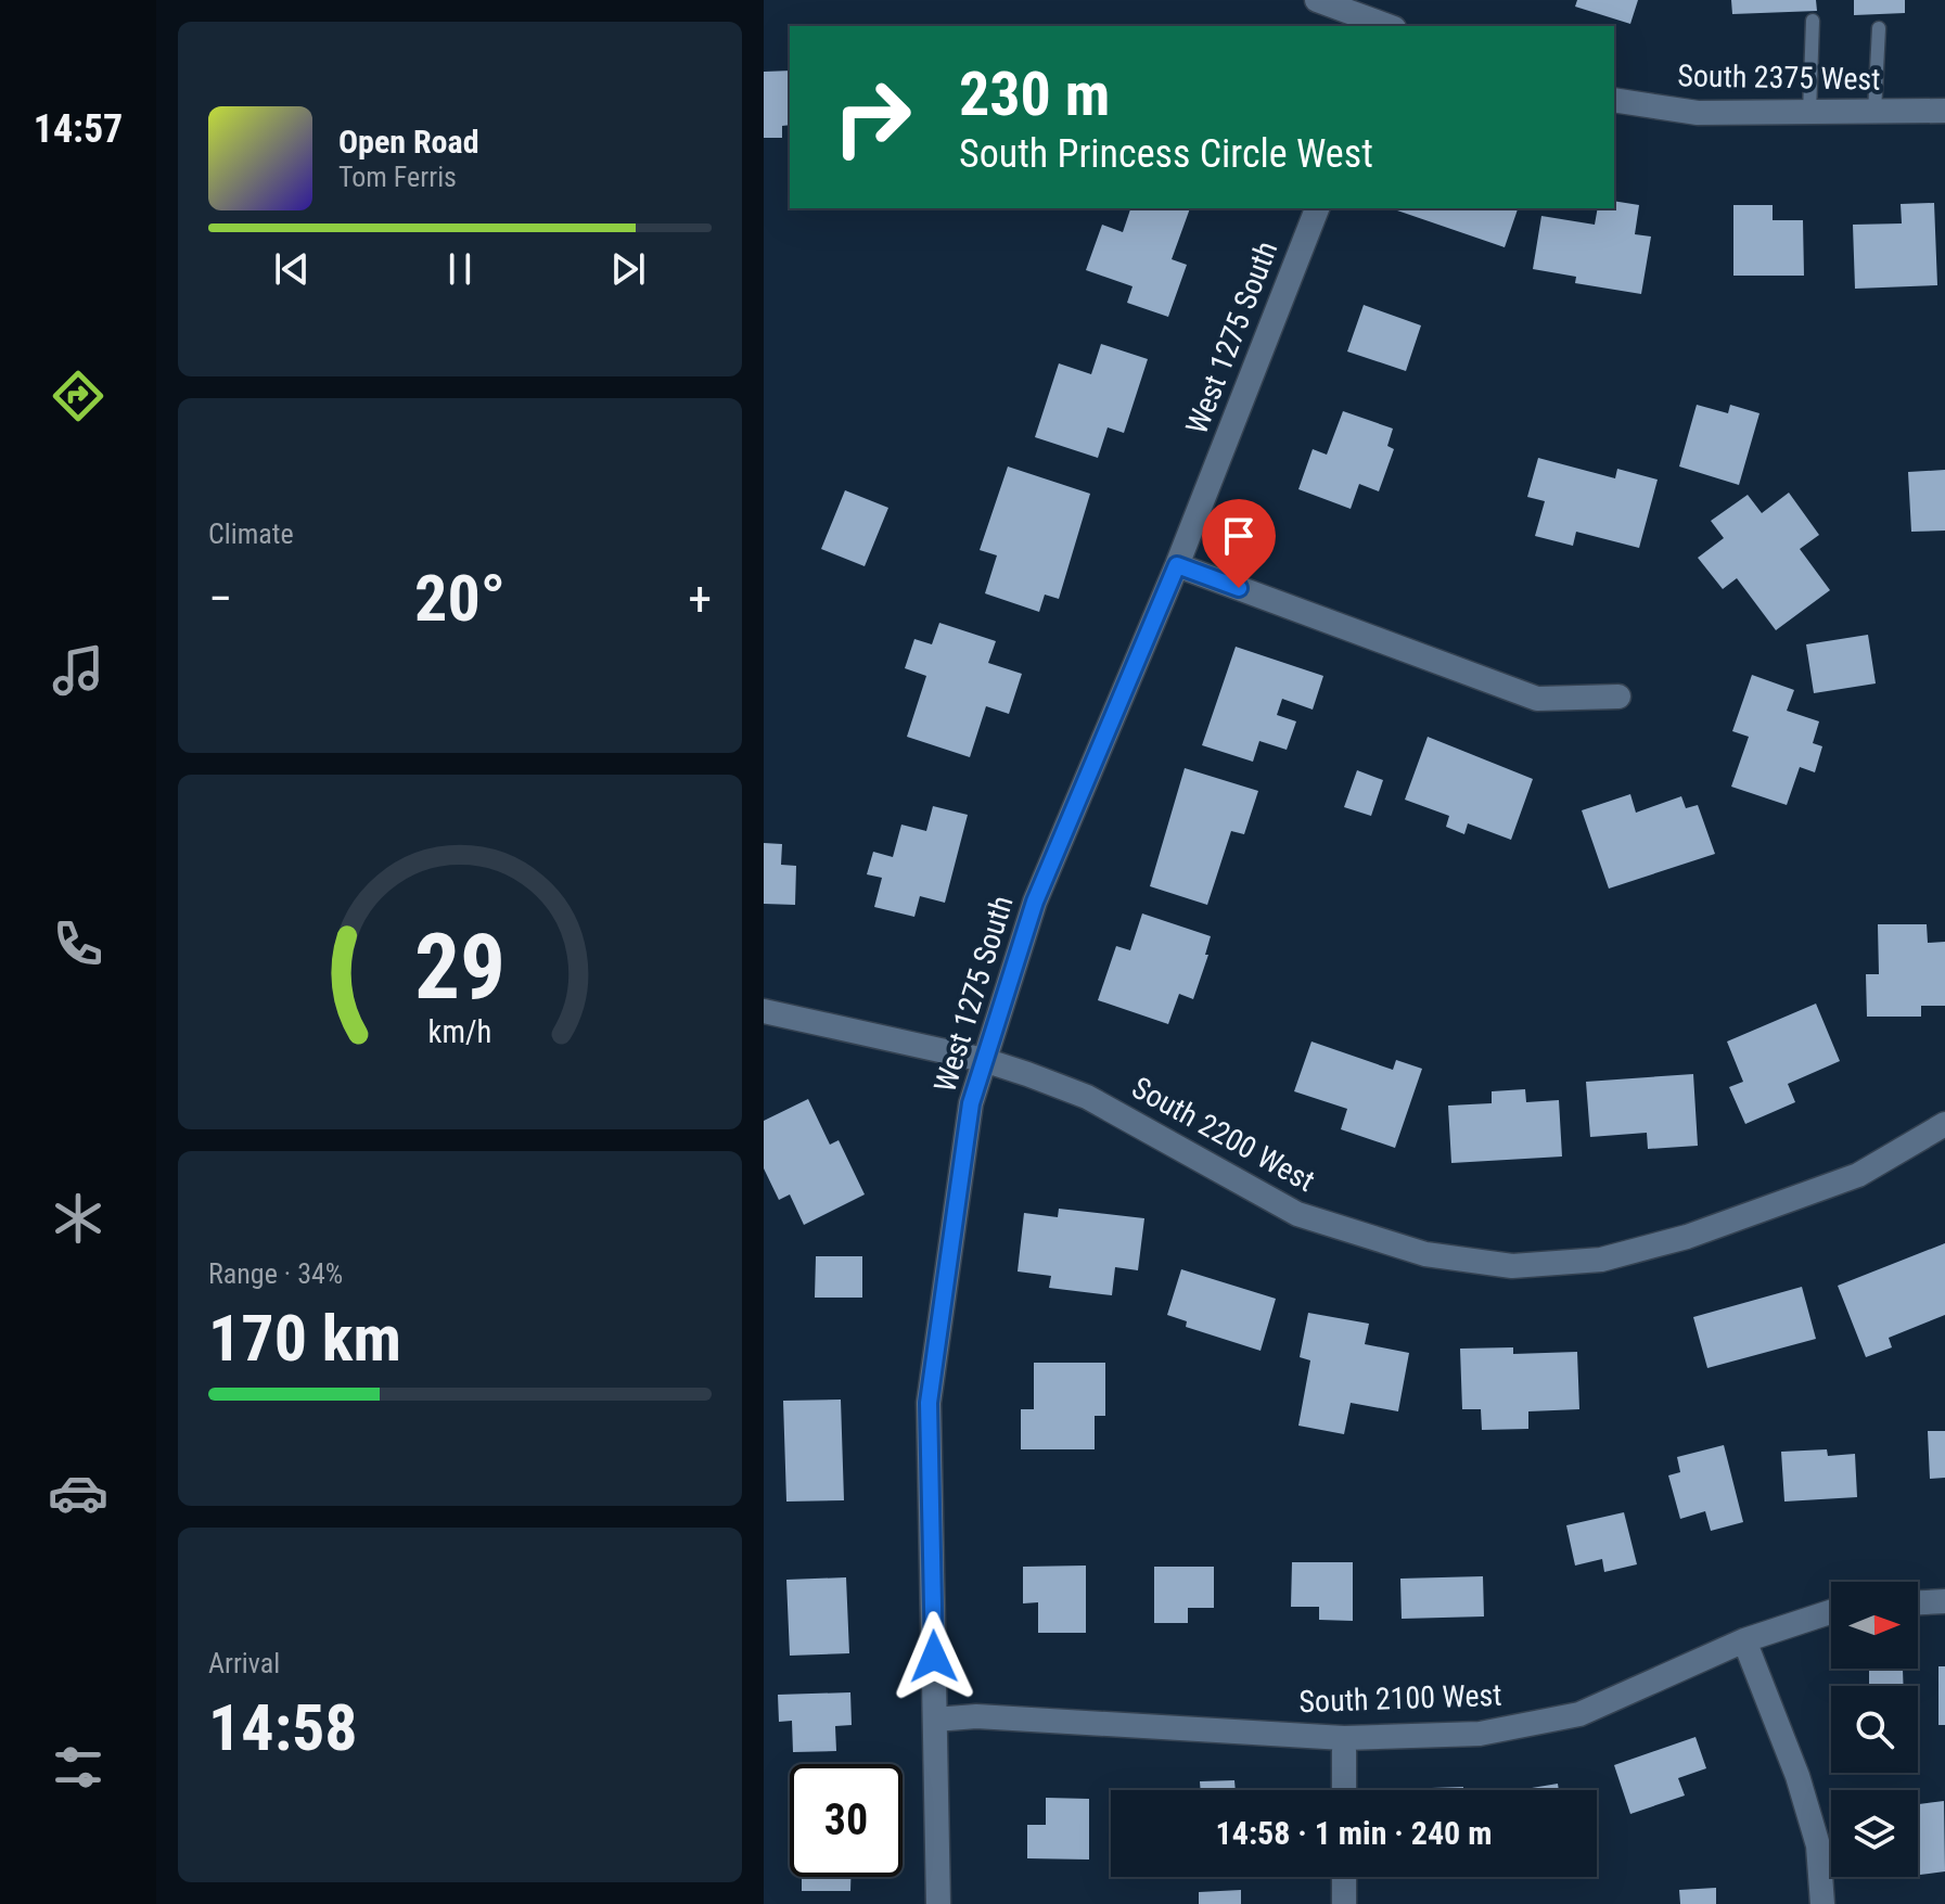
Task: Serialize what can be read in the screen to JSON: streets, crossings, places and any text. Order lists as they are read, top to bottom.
{
  "streets": {
    "street": [
      "South 2375 West",
      "West 1275 South",
      "South 2200 West",
      "South 2100 West"
    ]
  },
  "crossings": [
    ["West 1275 South", "South 2200 West"],
    ["West 1275 South", "South 2100 West"]
  ],
  "north": "right",
  "page": {
    "tabs": "14:57",
    "turn": ["230 m", "South Princess Circle West"],
    "song": ["Open Road", "Tom Ferris"],
    "tile": [
      "Climate",
      ["Range · 34%", "170 km"],
      ["Arrival", "14:58"]
    ],
    "heat": ["−", "20°", "+"],
    "limit": "30",
    "trip": "14:58 · 1 min · 240 m",
    "gauge": ["29", "km/h"]
  }
}
